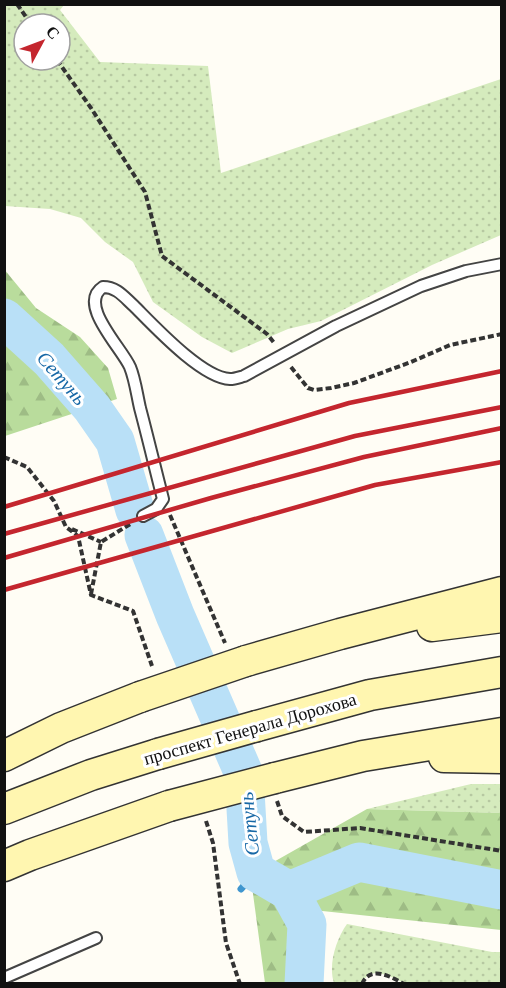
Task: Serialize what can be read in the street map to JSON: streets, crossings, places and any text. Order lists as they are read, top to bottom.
{
  "streets": {
    "main road": ["проспект Генерала Дорохова"]
  },
  "water": ["Сетунь"],
  "north": "top right"
}
